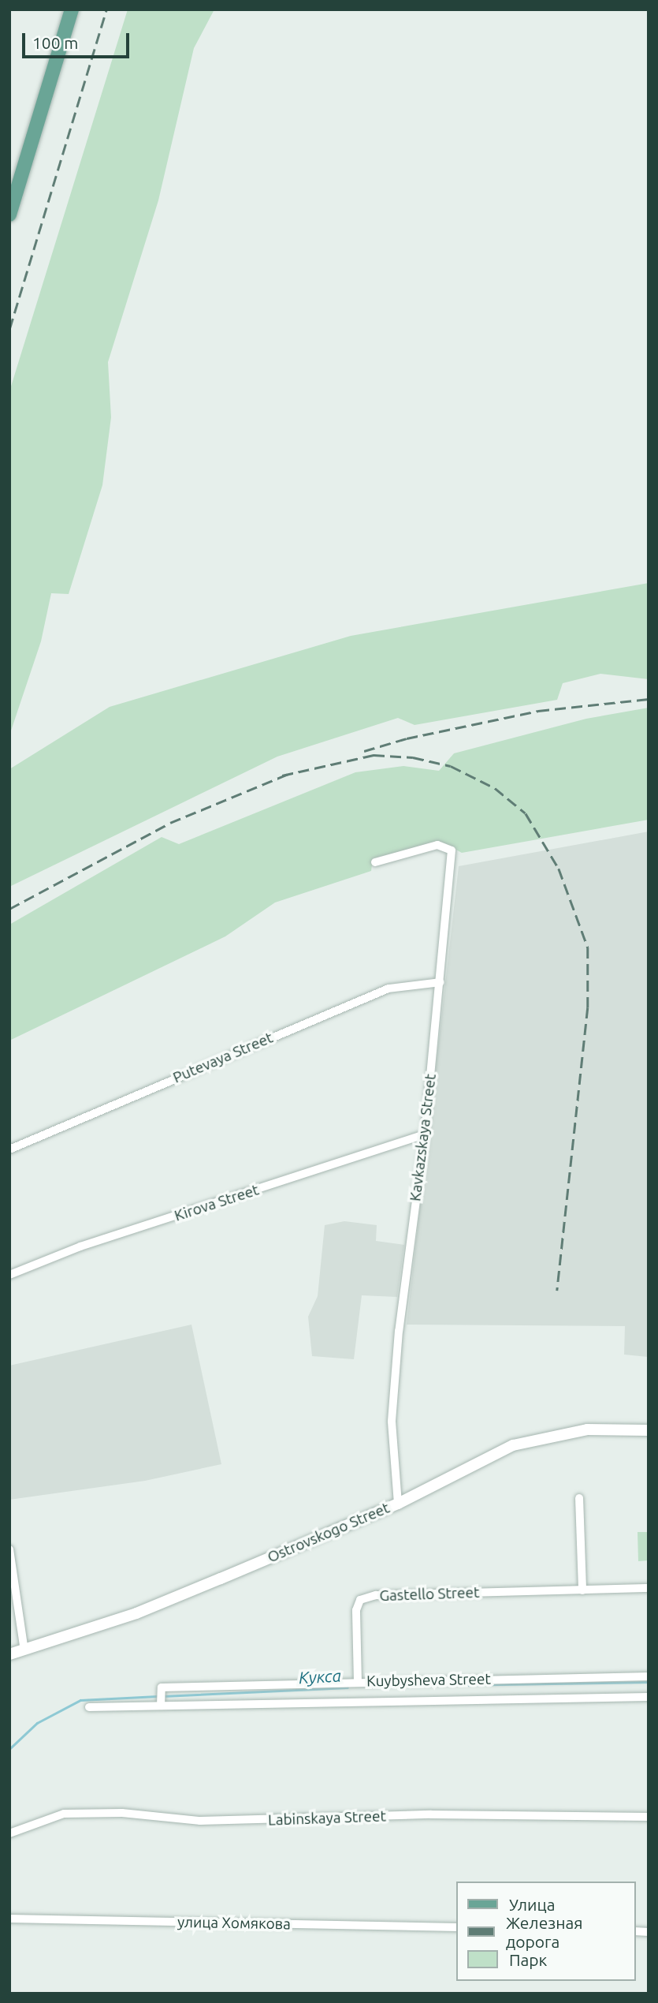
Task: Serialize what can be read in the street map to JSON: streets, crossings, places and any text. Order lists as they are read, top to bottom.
{
  "streets": {
    "street": [
      "Putevaya Street",
      "Kavkazskaya Street",
      "Kirova Street",
      "Ostrovskogo Street",
      "Gastello Street",
      "Kuybysheva Street",
      "Labinskaya Street",
      "улица Хомякова"
    ]
  },
  "crossings": [
    ["Putevaya Street", "Kavkazskaya Street"],
    ["Kavkazskaya Street", "Kirova Street"],
    ["Kavkazskaya Street", "Ostrovskogo Street"],
    ["Gastello Street", "Kuybysheva Street"]
  ],
  "water": ["Кукса"],
  "legend": ["Улица", "Железная дорога", "Парк"],
  "scale_bar": "100 m"
}
